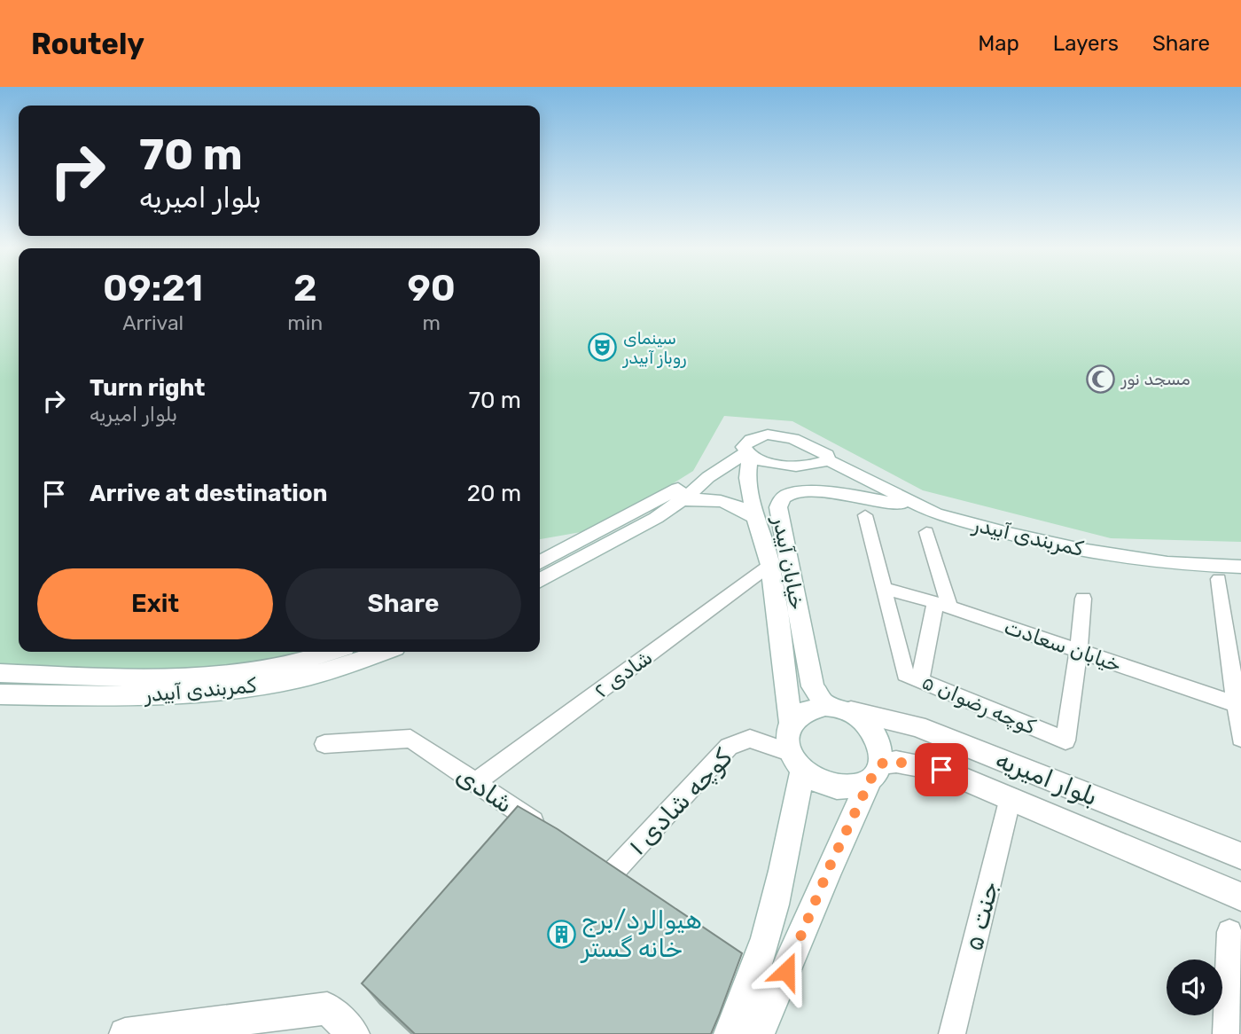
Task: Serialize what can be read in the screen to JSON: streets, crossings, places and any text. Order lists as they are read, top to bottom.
{
  "streets": {
    "main road": ["کمربندی آبیدر", "خیابان آبیدر", "بلوار امیریه"],
    "street": [
      "خیابان سعادت",
      "شادی ۲",
      "کوچه رضوان ۵",
      "شادی",
      "کوچه شادی ۱",
      "جنت ۵"
    ]
  },
  "crossings": [
    ["کمربندی آبیدر", "خیابان آبیدر"],
    ["خیابان آبیدر", "شادی ۲"],
    ["خیابان آبیدر", "بلوار امیریه"],
    ["خیابان آبیدر", "کوچه شادی ۱"],
    ["خیابان سعادت", "کوچه رضوان ۵"],
    ["شادی ۲", "شادی"],
    ["بلوار امیریه", "کوچه شادی ۱"],
    ["بلوار امیریه", "جنت ۵"]
  ],
  "places": {
    "theatre": ["سینمای روباز آبیدر"],
    "mosque": ["مسجد نور"],
    "building": ["هیوالرد/برج خانه گستر"]
  },
  "page": {
    "header": "Routely",
    "nav": ["Map", "Layers", "Share"],
    "turn": ["70 m", "بلوار امیریه"],
    "eta": [
      "09:21",
      "Arrival",
      "2",
      "min",
      "90",
      "m"
    ],
    "list": [
      {
        "name": "Turn right",
        "note": "بلوار امیریه",
        "value": "70 m"
      },
      {
        "name": "Arrive at destination",
        "value": "20 m"
      }
    ],
    "buttons": ["Exit", "Share"]
  }
}
